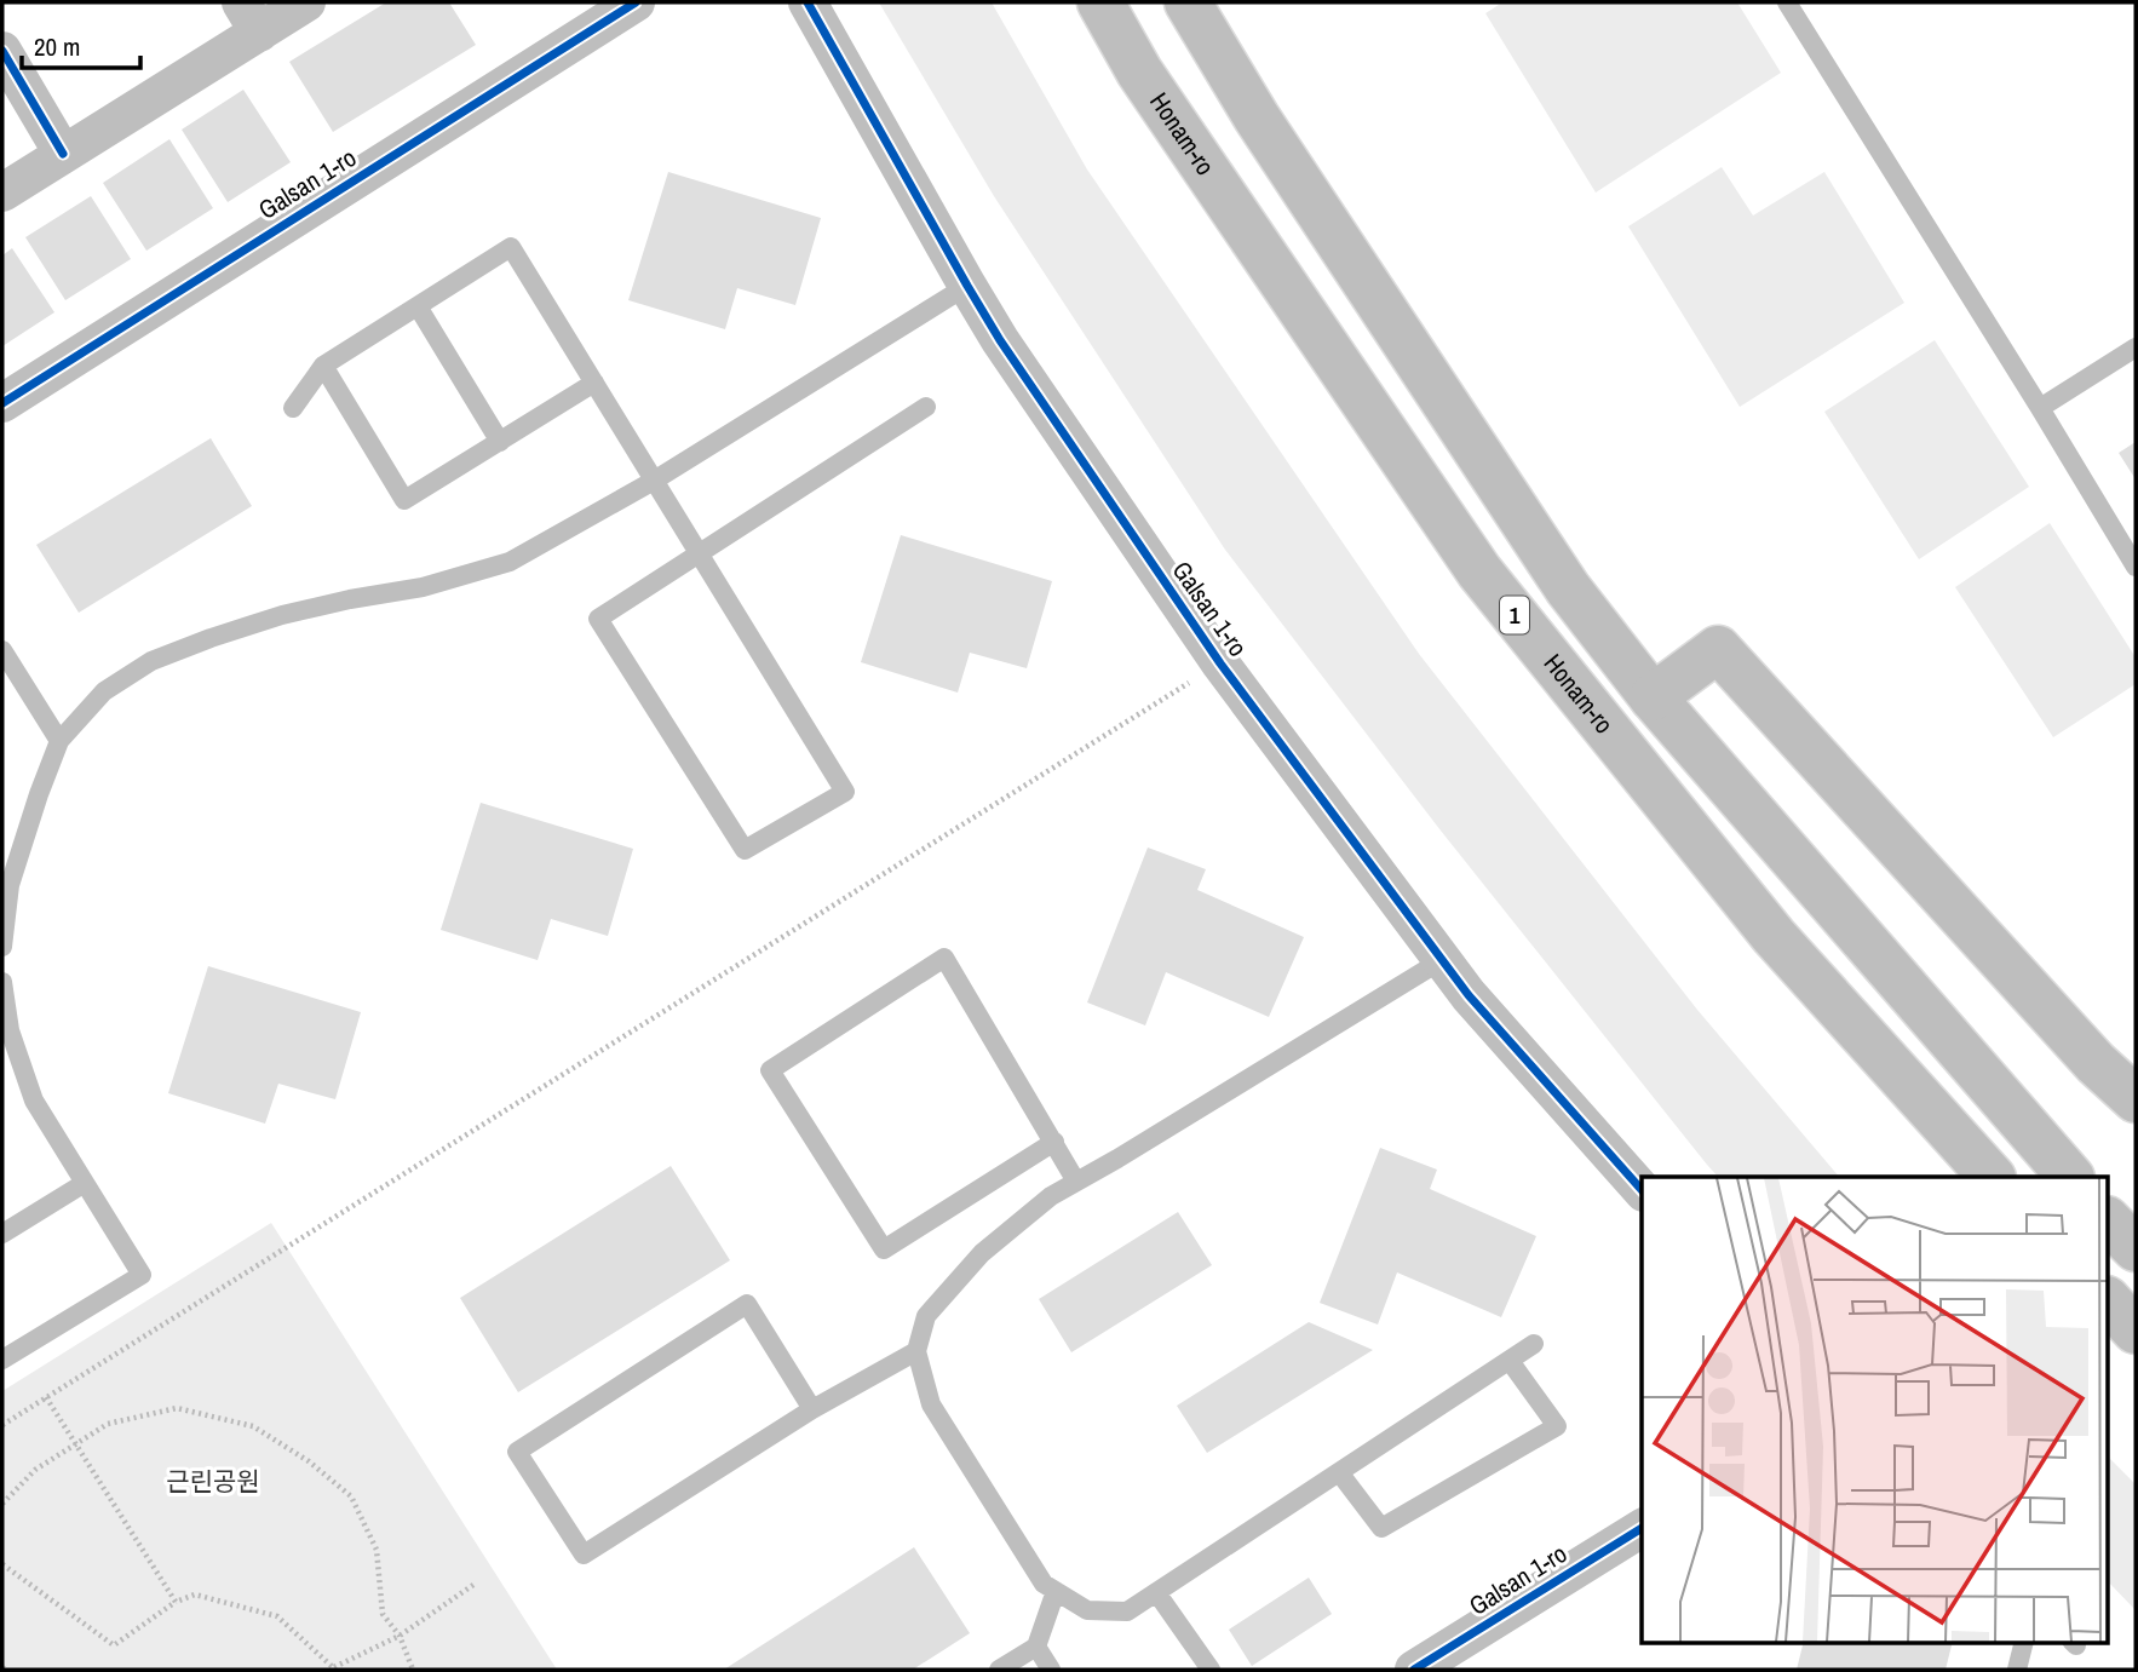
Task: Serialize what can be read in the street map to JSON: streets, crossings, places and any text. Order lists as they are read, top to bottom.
{
  "streets": {
    "highway": ["Honam-ro", "1"],
    "street": ["Galsan 1-ro"]
  },
  "parks": ["근린공원"],
  "scale_bar": "20 m"
}
